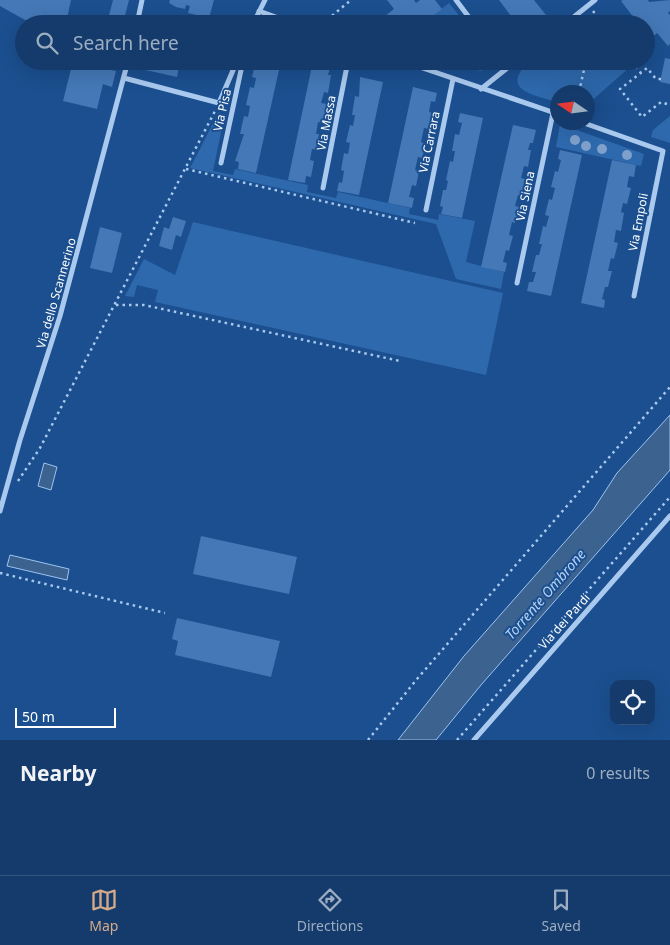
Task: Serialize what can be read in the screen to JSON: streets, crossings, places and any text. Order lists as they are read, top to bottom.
{
  "streets": {
    "street": [
      "Via Pisa",
      "Via Massa",
      "Via Carrara",
      "Via Siena",
      "Via Empoli",
      "Via dello Scannerino",
      "Via dei Pardi"
    ]
  },
  "water": ["Torrente Ombrone"],
  "scale_bar": "50 m",
  "north": "left",
  "page": {
    "search": "Search here",
    "scale": "50 m",
    "heading": ["Nearby", "0 results"],
    "nav": ["Map", "Directions", "Saved"]
  }
}
